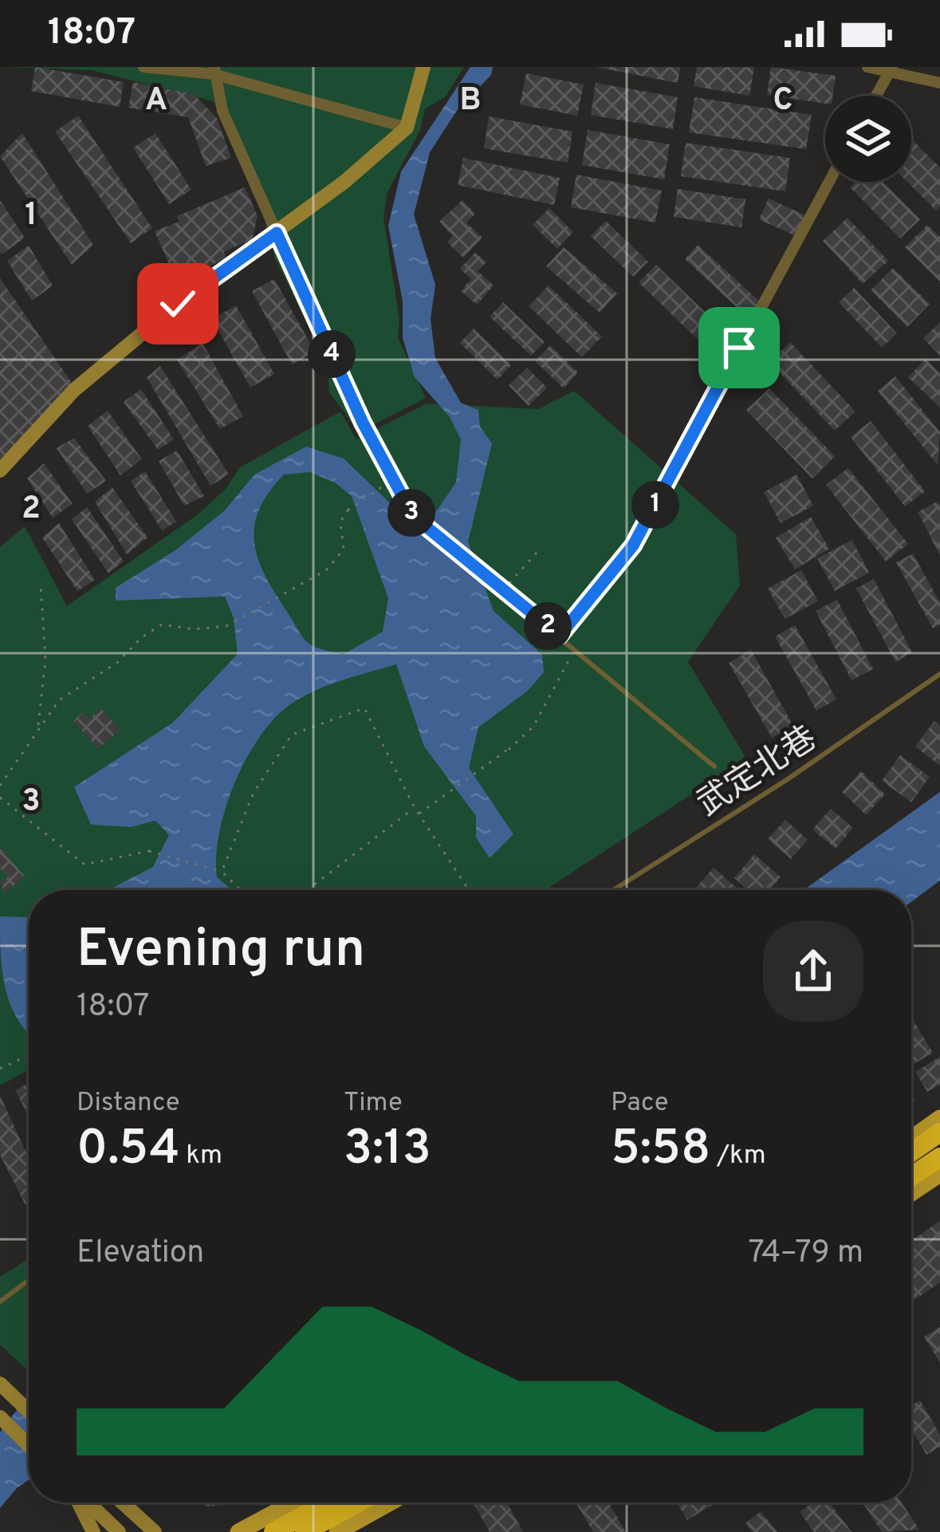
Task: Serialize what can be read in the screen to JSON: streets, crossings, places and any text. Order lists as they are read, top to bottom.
{
  "streets": {
    "lane": ["武定北巷"]
  },
  "page": {
    "status": "18:07",
    "pins": [
      "4",
      "1",
      "3",
      "2"
    ],
    "heading": ["Evening run", "18:07"],
    "stats": [
      ["Distance", "0.54 km"],
      ["Time", "3:13"],
      ["Pace", "5:58 /km"]
    ],
    "chart": ["Elevation", "74–79 m"]
  },
  "grid": {
    "columns": ["A", "B", "C"],
    "rows": ["1", "2", "3"]
  }
}
